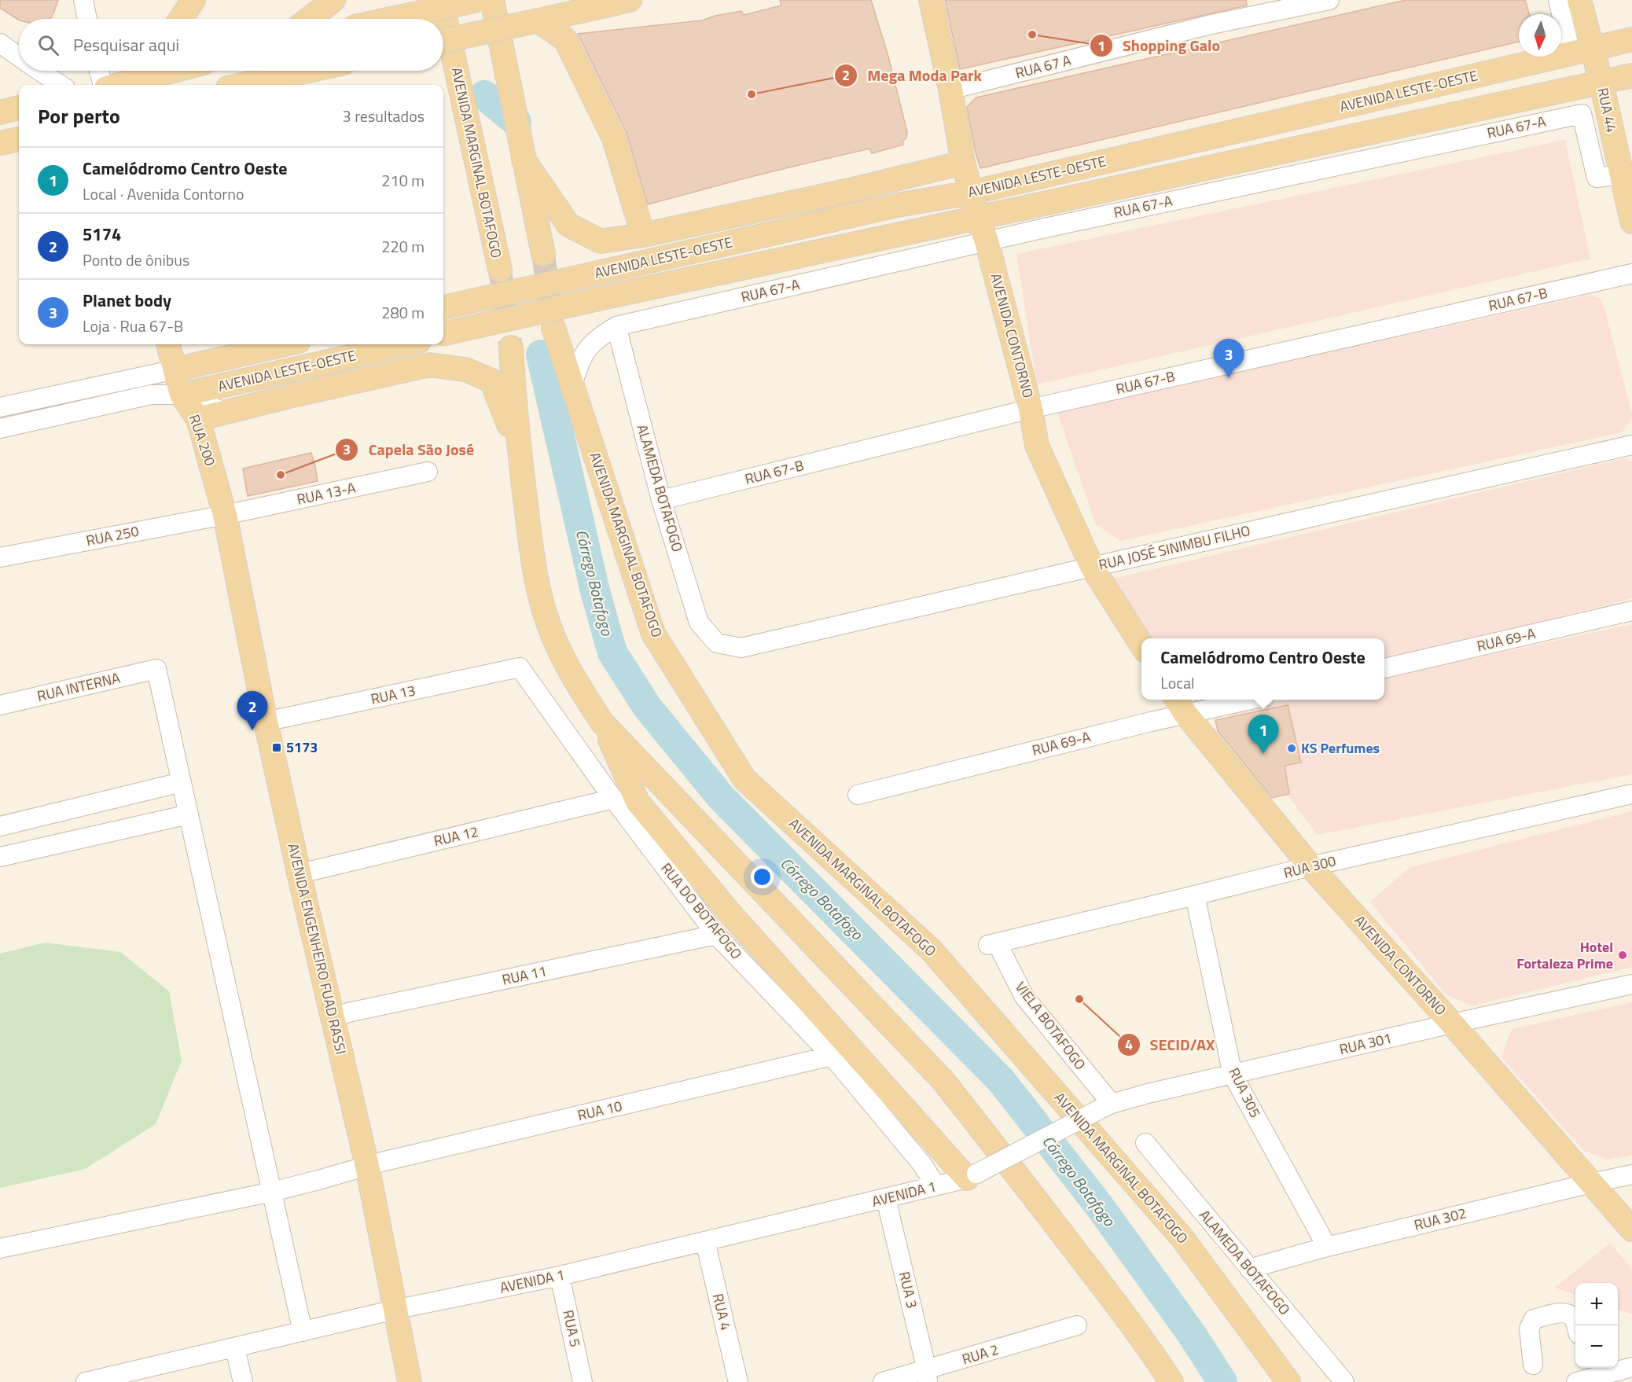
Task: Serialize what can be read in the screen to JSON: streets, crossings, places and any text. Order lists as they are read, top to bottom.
{
  "streets": {
    "main road": [
      "AVENIDA LESTE-OESTE",
      "RUA 44",
      "AVENIDA MARGINAL BOTAFOGO",
      "AVENIDA CONTORNO",
      "RUA 200",
      "AVENIDA ENGENHEIRO FUAD RASSI"
    ],
    "street": [
      "RUA 67 A",
      "RUA 67-A",
      "RUA 67-B",
      "ALAMEDA BOTAFOGO",
      "RUA 13-A",
      "RUA 250",
      "RUA JOSÉ SINIMBU FILHO",
      "RUA 69-A",
      "RUA INTERNA",
      "RUA 13",
      "RUA 12",
      "RUA 300",
      "RUA DO BOTAFOGO",
      "RUA 11",
      "VIELA BOTAFOGO",
      "RUA 301",
      "RUA 305",
      "RUA 10",
      "AVENIDA 1",
      "RUA 302",
      "RUA 3",
      "RUA 4",
      "RUA 5",
      "RUA 2"
    ]
  },
  "crossings": [
    ["RUA 67 A", "AVENIDA CONTORNO"],
    ["AVENIDA LESTE-OESTE", "RUA 44"],
    ["AVENIDA LESTE-OESTE", "AVENIDA CONTORNO"],
    ["AVENIDA LESTE-OESTE", "RUA 200"],
    ["RUA 44", "RUA 67-A"],
    ["RUA 67-A", "AVENIDA MARGINAL BOTAFOGO"],
    ["RUA 67-A", "AVENIDA CONTORNO"],
    ["RUA 67-A", "ALAMEDA BOTAFOGO"],
    ["RUA 67-B", "AVENIDA CONTORNO"],
    ["RUA 67-B", "ALAMEDA BOTAFOGO"],
    ["AVENIDA CONTORNO", "RUA JOSÉ SINIMBU FILHO"],
    ["AVENIDA CONTORNO", "RUA 69-A"],
    ["AVENIDA CONTORNO", "RUA 300"],
    ["AVENIDA CONTORNO", "RUA 301"],
    ["AVENIDA CONTORNO", "RUA 302"],
    ["RUA 200", "RUA 13-A"],
    ["RUA 200", "RUA 250"],
    ["RUA 200", "AVENIDA ENGENHEIRO FUAD RASSI"],
    ["ALAMEDA BOTAFOGO", "RUA JOSÉ SINIMBU FILHO"],
    ["ALAMEDA BOTAFOGO", "RUA 302"],
    ["RUA 13-A", "RUA 250"],
    ["RUA 13-A", "AVENIDA ENGENHEIRO FUAD RASSI"],
    ["RUA 250", "AVENIDA ENGENHEIRO FUAD RASSI"],
    ["RUA 13", "RUA DO BOTAFOGO"],
    ["RUA 13", "AVENIDA ENGENHEIRO FUAD RASSI"],
    ["RUA 12", "RUA DO BOTAFOGO"],
    ["RUA 12", "AVENIDA ENGENHEIRO FUAD RASSI"],
    ["RUA 300", "VIELA BOTAFOGO"],
    ["RUA 300", "RUA 305"],
    ["RUA DO BOTAFOGO", "RUA 11"],
    ["RUA DO BOTAFOGO", "RUA 10"],
    ["RUA DO BOTAFOGO", "AVENIDA 1"],
    ["AVENIDA ENGENHEIRO FUAD RASSI", "RUA 11"],
    ["AVENIDA ENGENHEIRO FUAD RASSI", "RUA 10"],
    ["AVENIDA ENGENHEIRO FUAD RASSI", "AVENIDA 1"],
    ["VIELA BOTAFOGO", "RUA 301"],
    ["VIELA BOTAFOGO", "AVENIDA 1"],
    ["RUA 301", "RUA 305"],
    ["RUA 301", "AVENIDA 1"],
    ["RUA 305", "RUA 302"],
    ["AVENIDA 1", "RUA 3"],
    ["AVENIDA 1", "RUA 4"],
    ["AVENIDA 1", "RUA 5"],
    ["RUA 3", "RUA 2"]
  ],
  "water": ["Córrego Botafogo"],
  "places": {
    "other": [
      "Shopping Galo",
      "Mega Moda Park",
      "Capela São José",
      "KS Perfumes",
      "Hotel Fortaleza Prime",
      "SECID/AX"
    ],
    "transit": ["5173"]
  },
  "north": "bottom",
  "page": {
    "search": "Pesquisar aqui",
    "heading": ["Por perto", "3 resultados"],
    "list": [
      {
        "mark": "1",
        "name": "Camelódromo Centro Oeste",
        "note": "Local · Avenida Contorno",
        "value": "210 m"
      },
      {
        "mark": "2",
        "name": "5174",
        "note": "Ponto de ônibus",
        "value": "220 m"
      },
      {
        "mark": "3",
        "name": "Planet body",
        "note": "Loja · Rua 67-B",
        "value": "280 m"
      }
    ],
    "pins": ["3", "2", "1"],
    "popup": ["Camelódromo Centro Oeste", "Local"],
    "map_buttons": ["+", "−"]
  }
}
